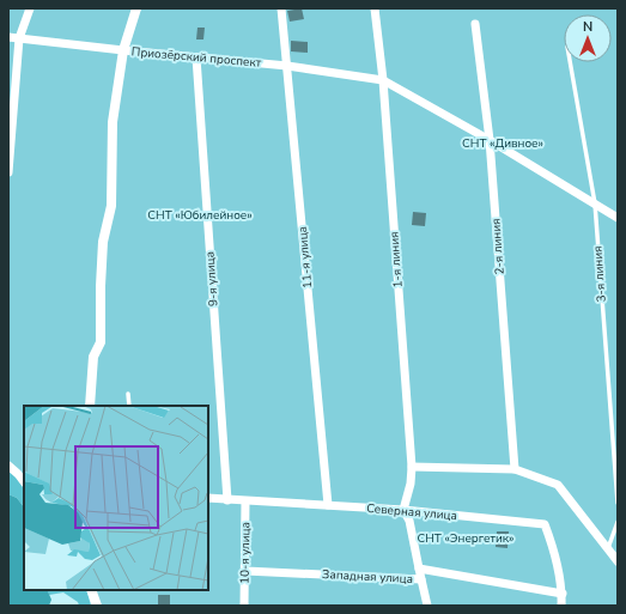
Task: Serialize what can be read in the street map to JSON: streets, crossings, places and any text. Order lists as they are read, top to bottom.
{
  "streets": {
    "street": [
      "Приозёрский проспект",
      "2-я линия",
      "11-я улица",
      "1-я линия",
      "9-я улица",
      "Северная улица",
      "10-я улица",
      "Западная улица"
    ],
    "lane": ["3-я линия"]
  },
  "crossings": [
    ["Приозёрский проспект", "11-я улица"],
    ["Приозёрский проспект", "1-я линия"],
    ["Приозёрский проспект", "9-я улица"],
    ["11-я улица", "Северная улица"],
    ["1-я линия", "Северная улица"],
    ["9-я улица", "Северная улица"],
    ["Северная улица", "10-я улица"],
    ["Северная улица", "Западная улица"],
    ["10-я улица", "Западная улица"]
  ],
  "parks": ["СНТ «Дивное»", "СНТ «Юбилейное»", "СНТ «Энергетик»"],
  "north": "top"
}
